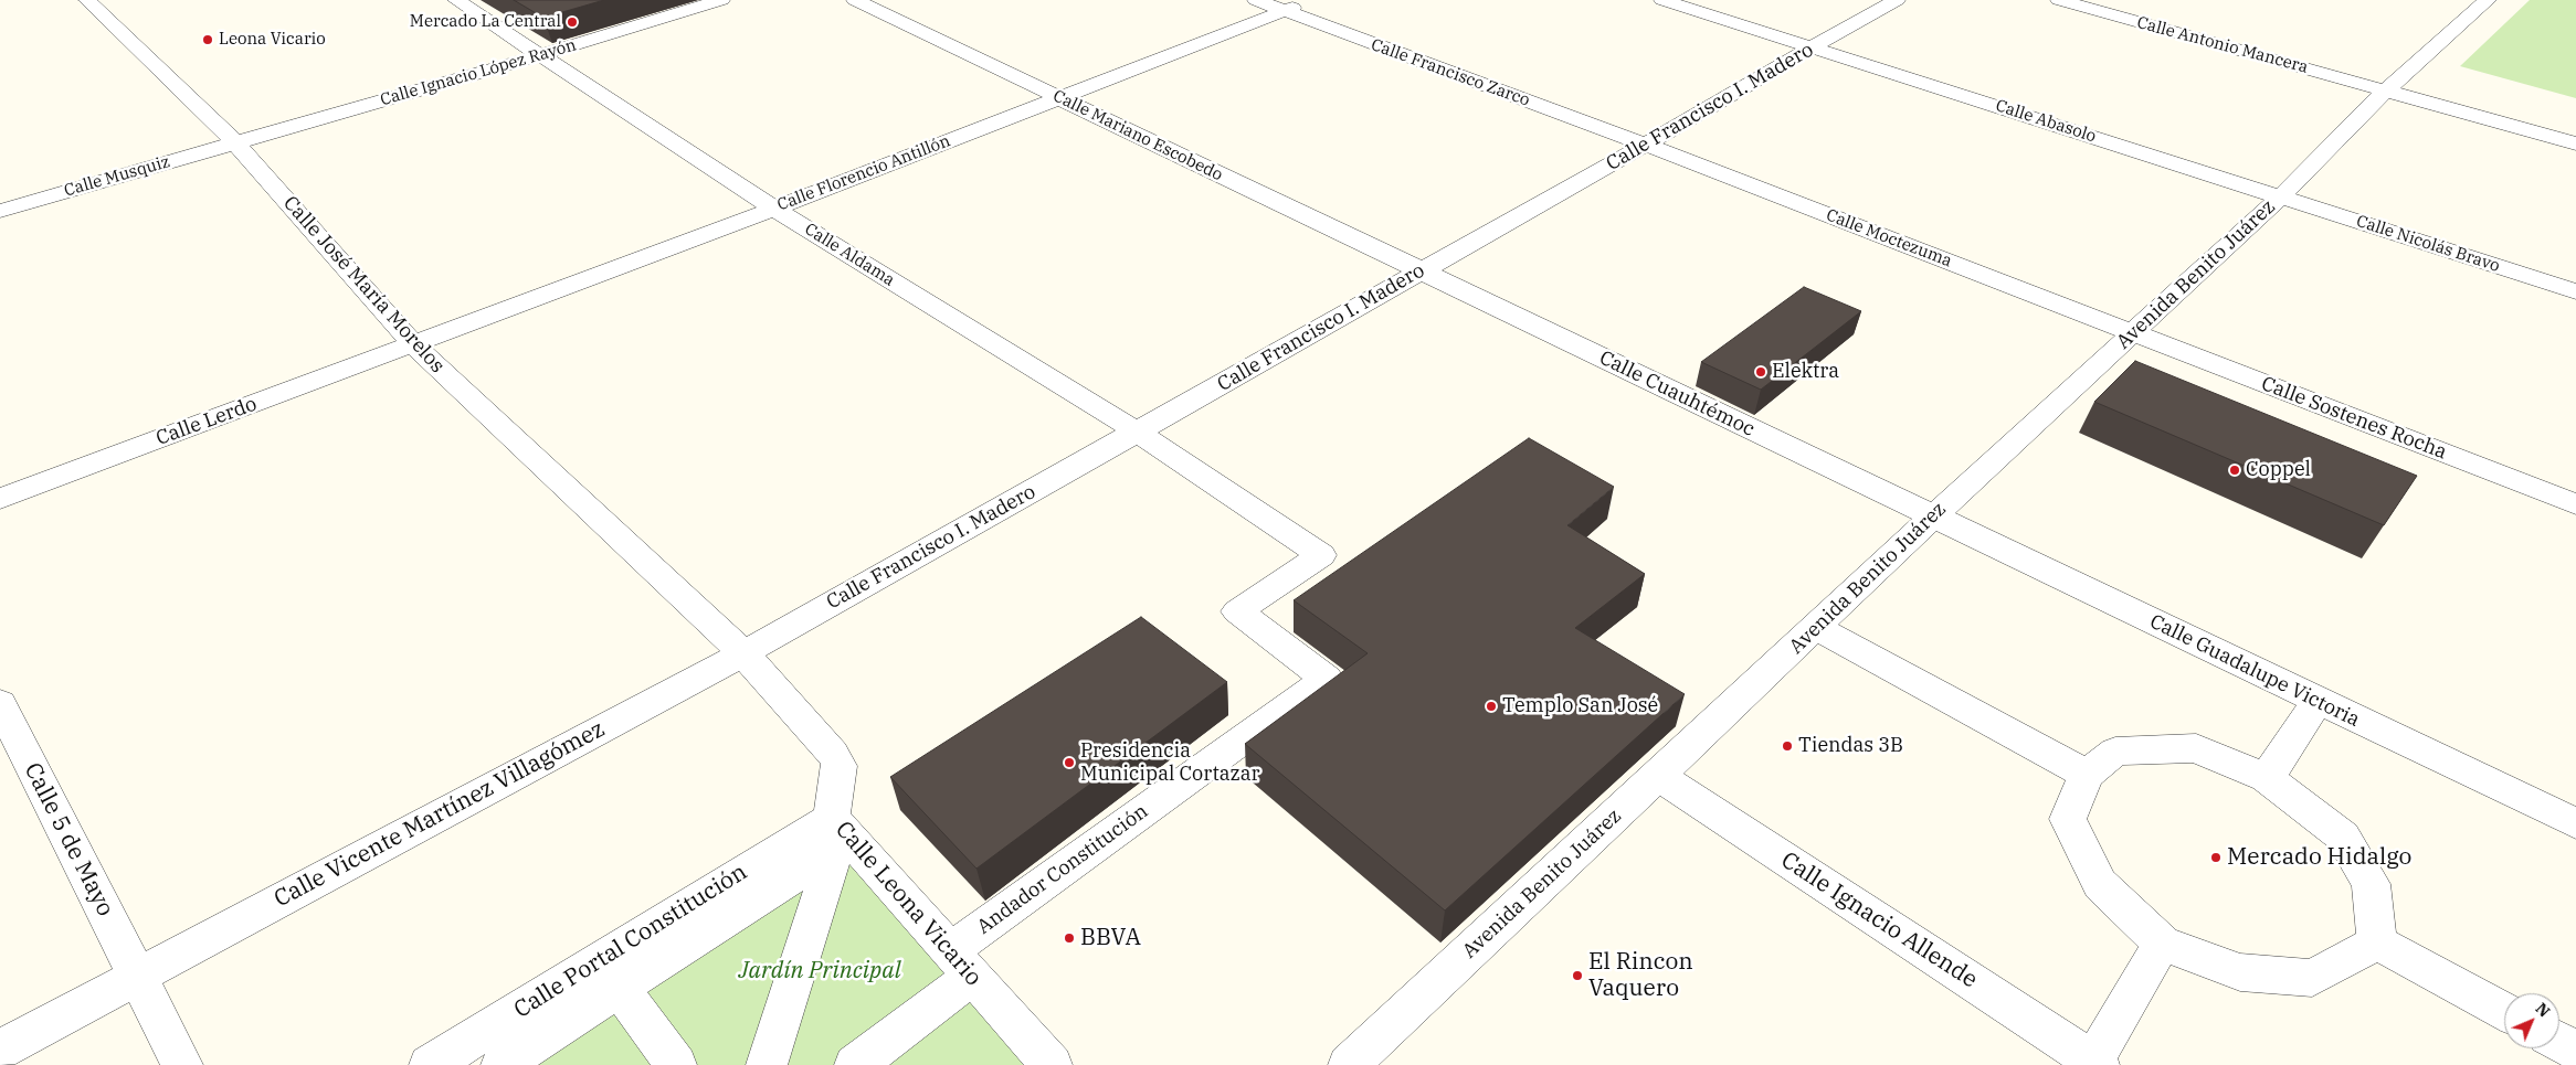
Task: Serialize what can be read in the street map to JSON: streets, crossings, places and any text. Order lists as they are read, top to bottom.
{
  "streets": {
    "street": [
      "Calle Antonio Mancera",
      "Calle Ignacio López Rayón",
      "Calle Francisco Zarco",
      "Calle Francisco I. Madero",
      "Calle Abasolo",
      "Calle Mariano Escobedo",
      "Calle Florencio Antillón",
      "Calle Musquiz",
      "Calle Moctezuma",
      "Calle Nicolás Bravo",
      "Calle Aldama",
      "Avenida Benito Juárez",
      "Calle José María Morelos",
      "Calle Cuauhtémoc",
      "Calle Sostenes Rocha",
      "Calle Lerdo",
      "Calle Guadalupe Victoria",
      "Calle Vicente Martínez Villagómez",
      "Calle 5 de Mayo",
      "Andador Constitución",
      "Calle Leona Vicario",
      "Calle Ignacio Allende",
      "Calle Portal Constitución"
    ]
  },
  "crossings": [
    ["Calle Antonio Mancera", "Avenida Benito Juárez"],
    ["Calle Ignacio López Rayón", "Calle Musquiz"],
    ["Calle Ignacio López Rayón", "Calle Aldama"],
    ["Calle Ignacio López Rayón", "Calle José María Morelos"],
    ["Calle Francisco Zarco", "Calle Francisco I. Madero"],
    ["Calle Francisco Zarco", "Calle Florencio Antillón"],
    ["Calle Francisco Zarco", "Calle Moctezuma"],
    ["Calle Francisco I. Madero", "Calle Abasolo"],
    ["Calle Francisco I. Madero", "Calle Mariano Escobedo"],
    ["Calle Francisco I. Madero", "Calle Moctezuma"],
    ["Calle Francisco I. Madero", "Calle Aldama"],
    ["Calle Francisco I. Madero", "Calle José María Morelos"],
    ["Calle Francisco I. Madero", "Calle Cuauhtémoc"],
    ["Calle Francisco I. Madero", "Calle Vicente Martínez Villagómez"],
    ["Calle Francisco I. Madero", "Calle Leona Vicario"],
    ["Calle Abasolo", "Calle Nicolás Bravo"],
    ["Calle Abasolo", "Avenida Benito Juárez"],
    ["Calle Mariano Escobedo", "Calle Florencio Antillón"],
    ["Calle Mariano Escobedo", "Calle Cuauhtémoc"],
    ["Calle Florencio Antillón", "Calle Aldama"],
    ["Calle Florencio Antillón", "Calle José María Morelos"],
    ["Calle Florencio Antillón", "Calle Lerdo"],
    ["Calle Musquiz", "Calle José María Morelos"],
    ["Calle Moctezuma", "Avenida Benito Juárez"],
    ["Calle Moctezuma", "Calle Sostenes Rocha"],
    ["Calle Nicolás Bravo", "Avenida Benito Juárez"],
    ["Calle Aldama", "Andador Constitución"],
    ["Avenida Benito Juárez", "Calle Cuauhtémoc"],
    ["Avenida Benito Juárez", "Calle Sostenes Rocha"],
    ["Avenida Benito Juárez", "Calle Guadalupe Victoria"],
    ["Avenida Benito Juárez", "Calle Ignacio Allende"],
    ["Calle José María Morelos", "Calle Lerdo"],
    ["Calle José María Morelos", "Calle Vicente Martínez Villagómez"],
    ["Calle José María Morelos", "Calle Leona Vicario"],
    ["Calle Cuauhtémoc", "Calle Guadalupe Victoria"],
    ["Calle Vicente Martínez Villagómez", "Calle 5 de Mayo"],
    ["Calle Vicente Martínez Villagómez", "Calle Leona Vicario"],
    ["Andador Constitución", "Calle Leona Vicario"],
    ["Calle Leona Vicario", "Calle Portal Constitución"]
  ],
  "parks": ["Jardín Principal"],
  "places": [
    "Mercado La Central",
    "Leona Vicario",
    "Elektra",
    "Coppel",
    "Templo San José",
    "Tiendas 3B",
    "Presidencia Municipal Cortazar",
    "Mercado Hidalgo",
    "BBVA",
    "El Rincon Vaquero"
  ],
  "north": "top right"
}
